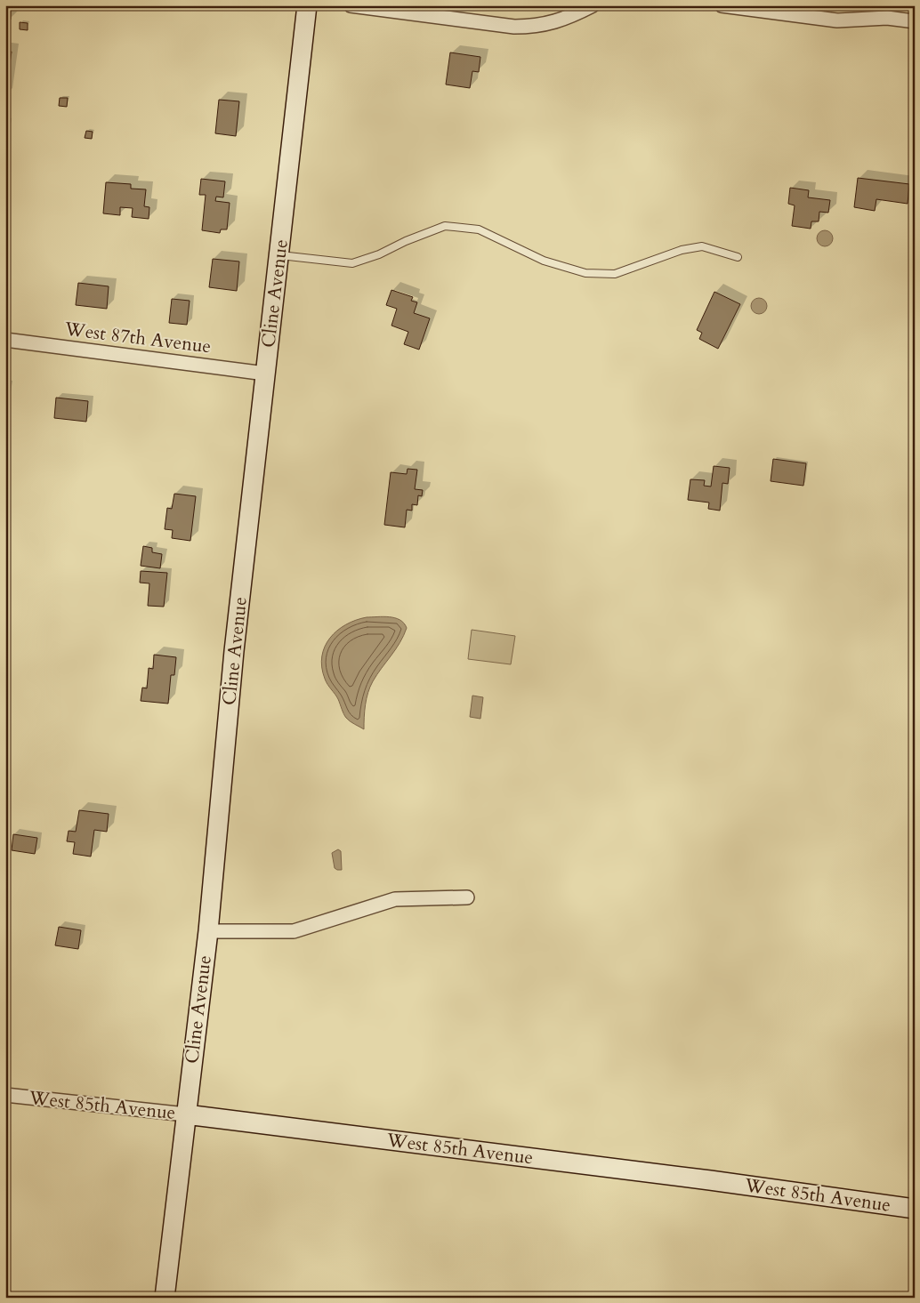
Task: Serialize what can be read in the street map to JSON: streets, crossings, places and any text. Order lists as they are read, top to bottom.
{
  "streets": {
    "street": ["Cline Avenue", "West 87th Avenue", "West 85th Avenue"]
  },
  "crossings": [
    ["Cline Avenue", "West 87th Avenue"],
    ["Cline Avenue", "West 85th Avenue"]
  ]
}
